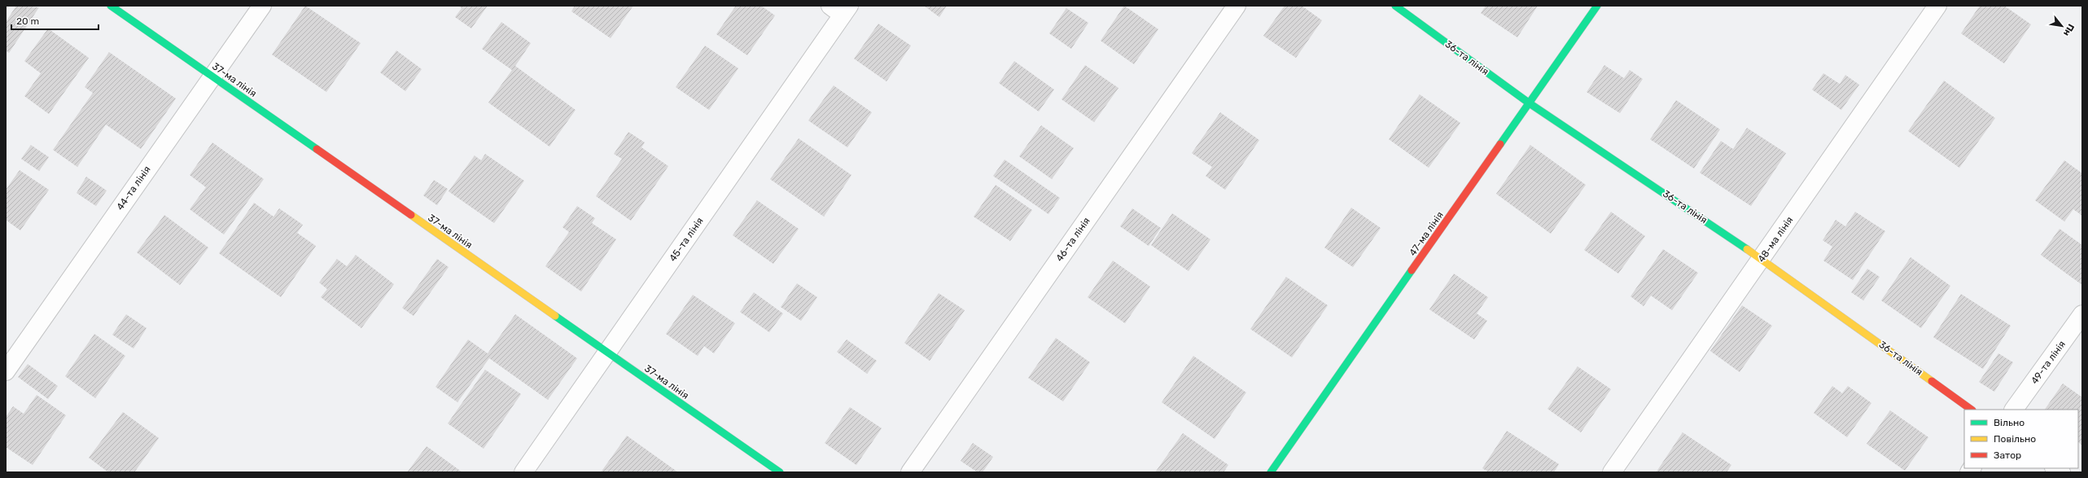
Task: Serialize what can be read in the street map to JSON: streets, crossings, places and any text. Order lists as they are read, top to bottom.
{
  "streets": {
    "street": [
      "36-та лінія",
      "37-ма лінія",
      "44-та лінія",
      "47-ма лінія",
      "45-та лінія",
      "46-та лінія",
      "48-ма лінія",
      "49-та лінія"
    ]
  },
  "crossings": [
    ["36-та лінія", "47-ма лінія"],
    ["36-та лінія", "48-ма лінія"],
    ["37-ма лінія", "44-та лінія"],
    ["37-ма лінія", "45-та лінія"]
  ],
  "legend": ["Вільно", "Повільно", "Затор"],
  "scale_bar": "20 m",
  "north": "bottom right"
}
